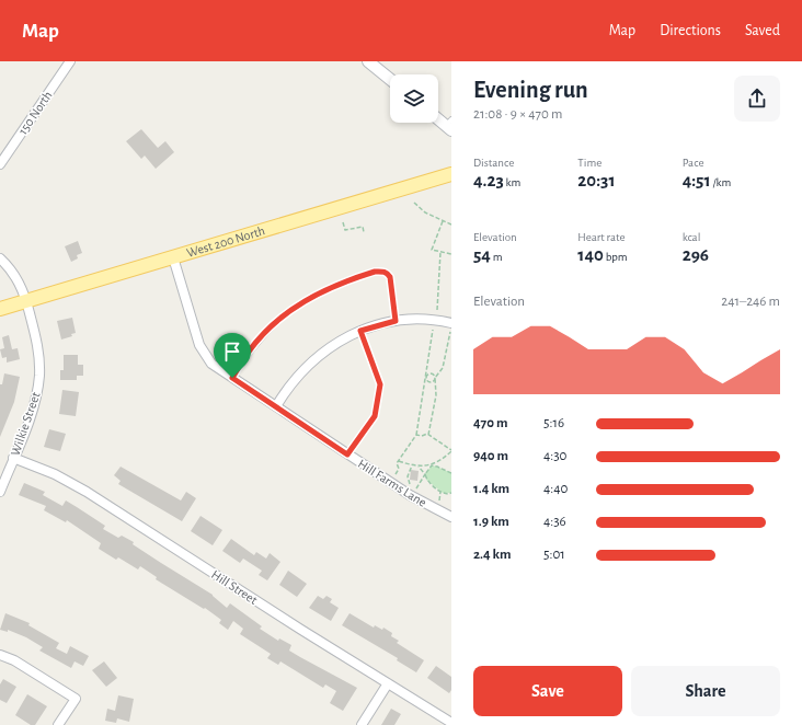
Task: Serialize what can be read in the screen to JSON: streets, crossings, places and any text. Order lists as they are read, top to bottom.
{
  "streets": {
    "main road": ["West 200 North"],
    "street": [
      "150 North",
      "Wilkie Street",
      "Hill Farms Lane",
      "Hill Street"
    ]
  },
  "crossings": [
    ["West 200 North", "Wilkie Street"],
    ["West 200 North", "Hill Farms Lane"],
    ["Wilkie Street", "Hill Street"]
  ],
  "page": {
    "header": "Map",
    "nav": ["Map", "Directions", "Saved"],
    "heading": ["Evening run", "21:08 · 9 × 470 m"],
    "stats": [
      ["Distance", "4.23 km"],
      ["Time", "20:31"],
      ["Pace", "4:51 /km"],
      ["Elevation", "54 m"],
      ["Heart rate", "140 bpm"],
      ["kcal", "296"]
    ],
    "chart": ["Elevation", "241–246 m"],
    "list": [
      {
        "name": "470 m",
        "note": "5:16"
      },
      {
        "name": "940 m",
        "note": "4:30"
      },
      {
        "name": "1.4 km",
        "note": "4:40"
      },
      {
        "name": "1.9 km",
        "note": "4:36"
      },
      {
        "name": "2.4 km",
        "note": "5:01"
      }
    ],
    "buttons": ["Save", "Share"]
  }
}
